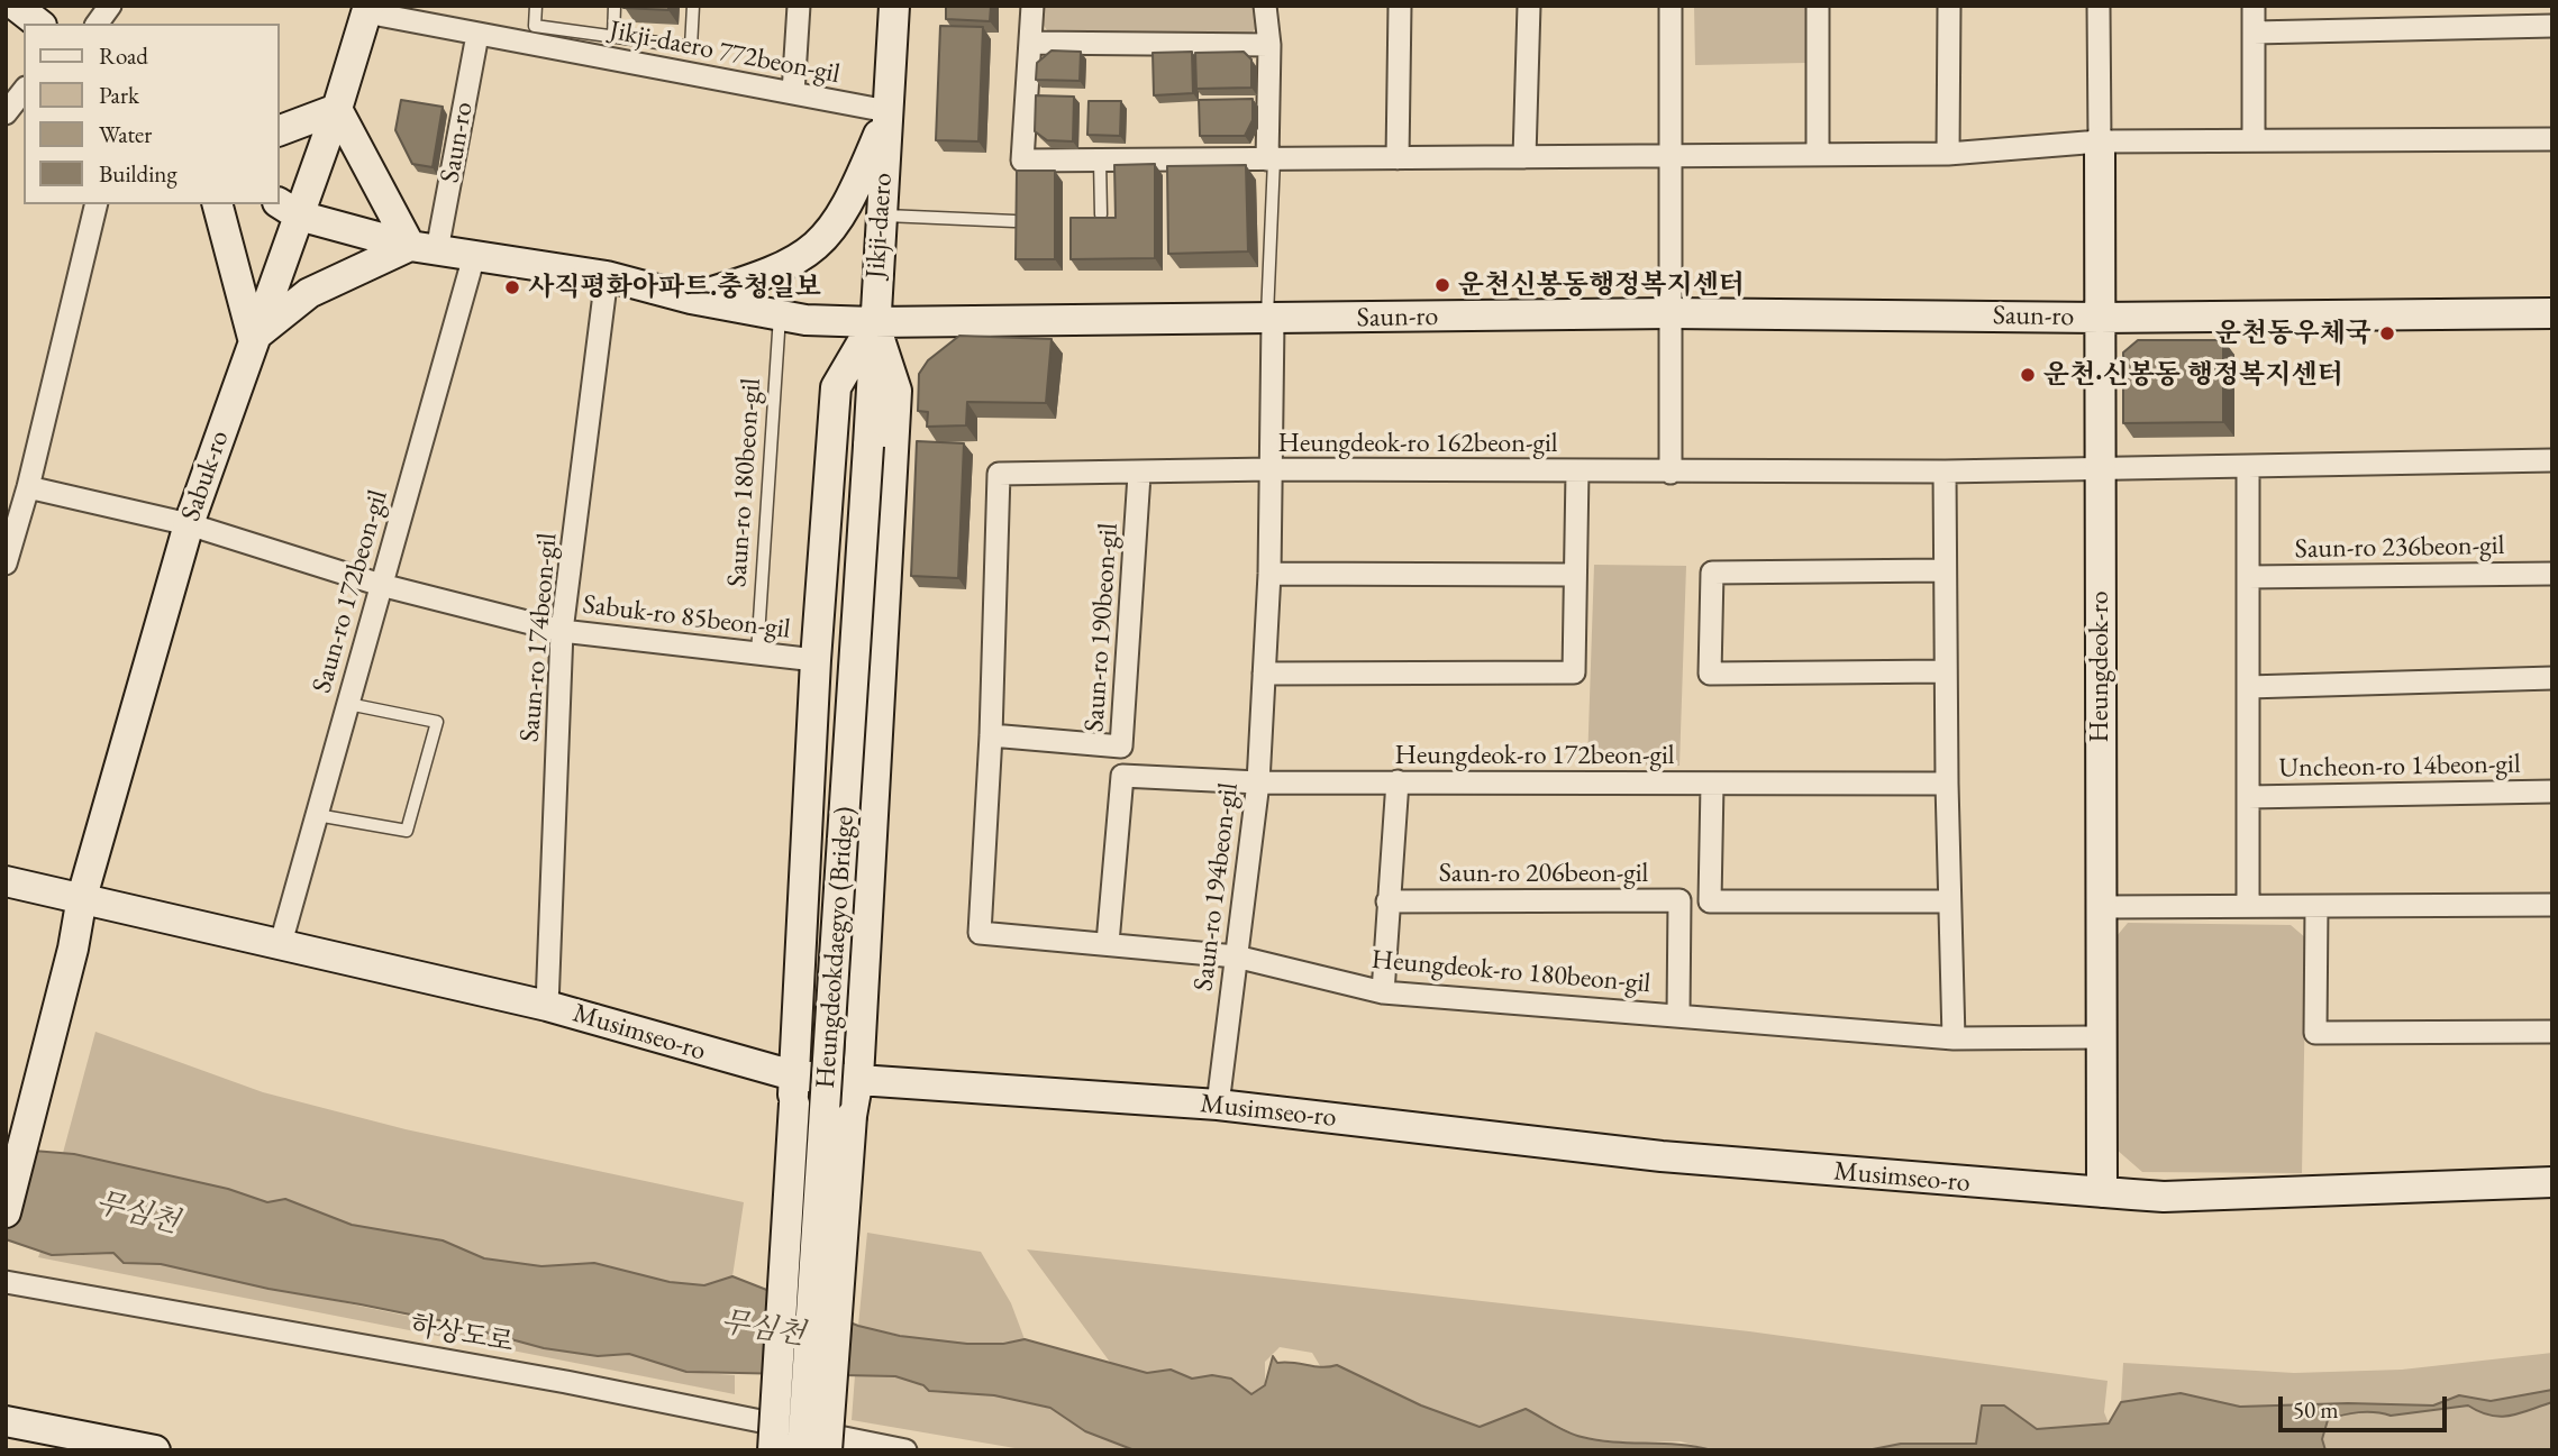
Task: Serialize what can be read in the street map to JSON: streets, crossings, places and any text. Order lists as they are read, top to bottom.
{
  "streets": {
    "street": [
      "Jikji-daero 772beon-gil",
      "Saun-ro",
      "Jikji-daero",
      "Heungdeok-ro 162beon-gil",
      "Sabuk-ro",
      "Saun-ro 236beon-gil",
      "Saun-ro 172beon-gil",
      "Sabuk-ro 85beon-gil",
      "Saun-ro 190beon-gil",
      "Saun-ro 174beon-gil",
      "Heungdeok-ro",
      "Heungdeok-ro 172beon-gil",
      "Uncheon-ro 14beon-gil",
      "Saun-ro 206beon-gil",
      "Saun-ro 194beon-gil",
      "Heungdeokdaegyo (Bridge)",
      "Heungdeok-ro 180beon-gil",
      "Musimseo-ro",
      "하상도로"
    ],
    "lane": ["Saun-ro 180beon-gil"]
  },
  "crossings": [
    ["Jikji-daero 772beon-gil", "Saun-ro"],
    ["Jikji-daero 772beon-gil", "Jikji-daero"],
    ["Jikji-daero 772beon-gil", "Sabuk-ro"],
    ["Saun-ro", "Jikji-daero"],
    ["Saun-ro", "Sabuk-ro"],
    ["Saun-ro", "Saun-ro 180beon-gil"],
    ["Saun-ro", "Saun-ro 172beon-gil"],
    ["Saun-ro", "Saun-ro 174beon-gil"],
    ["Saun-ro", "Heungdeok-ro"],
    ["Saun-ro", "Saun-ro 194beon-gil"],
    ["Jikji-daero", "Heungdeokdaegyo (Bridge)"],
    ["Heungdeok-ro 162beon-gil", "Saun-ro 190beon-gil"],
    ["Heungdeok-ro 162beon-gil", "Heungdeok-ro"],
    ["Heungdeok-ro 162beon-gil", "Saun-ro 194beon-gil"],
    ["Heungdeok-ro 162beon-gil", "Heungdeok-ro 180beon-gil"],
    ["Sabuk-ro", "Sabuk-ro 85beon-gil"],
    ["Sabuk-ro", "Musimseo-ro"],
    ["Saun-ro 180beon-gil", "Sabuk-ro 85beon-gil"],
    ["Saun-ro 172beon-gil", "Sabuk-ro 85beon-gil"],
    ["Saun-ro 172beon-gil", "Musimseo-ro"],
    ["Sabuk-ro 85beon-gil", "Saun-ro 174beon-gil"],
    ["Saun-ro 190beon-gil", "Heungdeok-ro 180beon-gil"],
    ["Saun-ro 174beon-gil", "Musimseo-ro"],
    ["Heungdeok-ro", "Heungdeok-ro 180beon-gil"],
    ["Heungdeok-ro", "Musimseo-ro"],
    ["Heungdeok-ro 172beon-gil", "Saun-ro 194beon-gil"],
    ["Heungdeok-ro 172beon-gil", "Heungdeok-ro 180beon-gil"],
    ["Saun-ro 206beon-gil", "Heungdeok-ro 180beon-gil"],
    ["Saun-ro 194beon-gil", "Heungdeok-ro 180beon-gil"],
    ["Saun-ro 194beon-gil", "Musimseo-ro"]
  ],
  "water": ["무심천"],
  "places": [
    "운천신봉동행정복지센터",
    "사직평화아파트.충청일보",
    "운천동우체국",
    "운천·신봉동 행정복지센터"
  ],
  "legend": [
    "Road",
    "Park",
    "Water",
    "Building"
  ],
  "scale_bar": "50 m"
}
